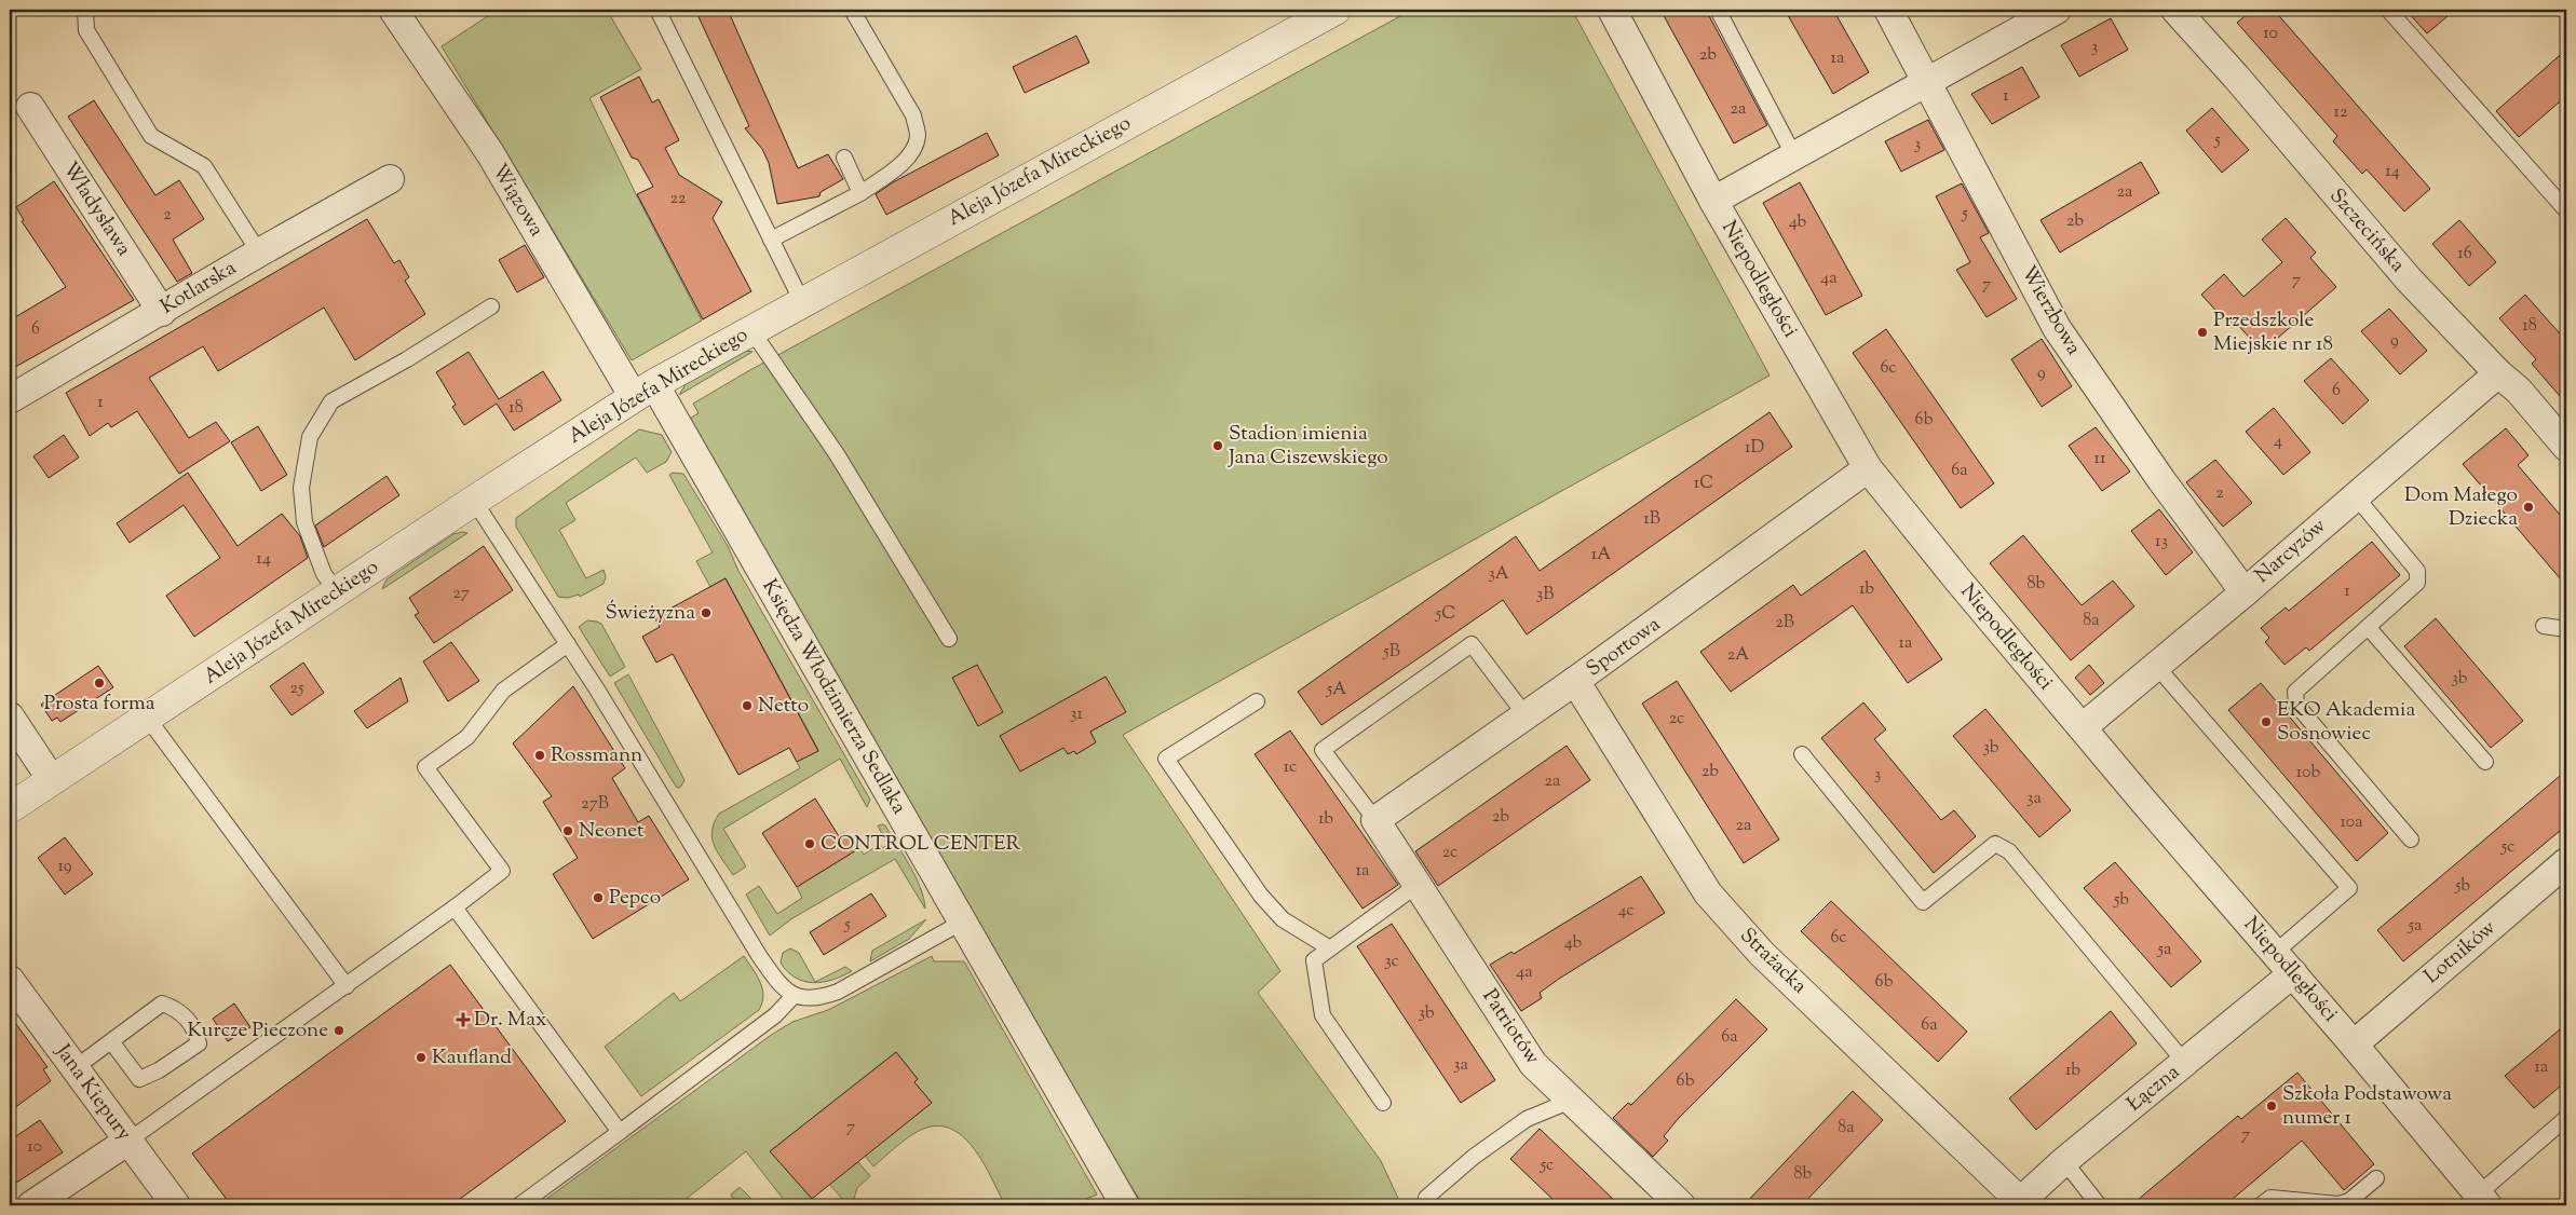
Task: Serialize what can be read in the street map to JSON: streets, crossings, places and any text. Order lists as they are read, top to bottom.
{
  "streets": {
    "street": [
      "Aleja Józefa Mireckiego",
      "Wiązowa",
      "Władysława",
      "Szczecińska",
      "Niepodległości",
      "Kotlarska",
      "Wierzbowa",
      "Narcyzów",
      "Sportowa",
      "Księdza Włodzimierza Sedlaka",
      "Lotników",
      "Strażacka",
      "Patriotów",
      "Łączna",
      "Jana Kiepury"
    ]
  },
  "crossings": [
    ["Aleja Józefa Mireckiego", "Wiązowa"],
    ["Aleja Józefa Mireckiego", "Księdza Włodzimierza Sedlaka"],
    ["Wiązowa", "Księdza Włodzimierza Sedlaka"],
    ["Władysława", "Kotlarska"],
    ["Szczecińska", "Narcyzów"],
    ["Niepodległości", "Narcyzów"],
    ["Niepodległości", "Sportowa"],
    ["Niepodległości", "Lotników"],
    ["Niepodległości", "Łączna"],
    ["Wierzbowa", "Narcyzów"],
    ["Sportowa", "Strażacka"],
    ["Sportowa", "Patriotów"],
    ["Strażacka", "Łączna"]
  ],
  "places": {
    "other": [
      "Przedszkole Miejskie nr 18",
      "Stadion imienia Jana Ciszewskiego",
      "Dom Małego Dziecka",
      "Świeżyzna",
      "Prosta forma",
      "Netto",
      "EKO Akademia Sosnowiec",
      "Rossmann",
      "Neonet",
      "CONTROL CENTER",
      "Pepco",
      "Kurcze Pieczone",
      "Kaufland",
      "Szkoła Podstawowa numer 1"
    ],
    "health": ["Dr. Max"]
  },
  "house_numbers": [
    "10",
    "3",
    "2b",
    "1a",
    "1",
    "2a",
    "12",
    "5",
    "3",
    "14",
    "2a",
    "22",
    "5",
    "2",
    "2b",
    "4b",
    "16",
    "4a",
    "7",
    "7",
    "18",
    "6",
    "9",
    "6c",
    "9",
    "6",
    "1",
    "18",
    "6b",
    "4",
    "1D",
    "11",
    "6a",
    "1C",
    "2",
    "1B",
    "13",
    "1A",
    "14",
    "3A",
    "8b",
    "1b",
    "1",
    "27",
    "3B",
    "5C",
    "8a",
    "2B",
    "1a",
    "5B",
    "2A",
    "3b",
    "25",
    "5A",
    "31",
    "2c",
    "3b",
    "1c",
    "2b",
    "10b",
    "3",
    "2a",
    "3a",
    "27B",
    "2b",
    "1b",
    "10a",
    "2a",
    "5c",
    "2c",
    "19",
    "1a",
    "5b",
    "5b",
    "4c",
    "5",
    "5a",
    "6c",
    "4b",
    "5a",
    "3c",
    "4a",
    "6b",
    "3b",
    "6a",
    "6a",
    "3a",
    "1a",
    "1b",
    "6b",
    "7",
    "8a",
    "7",
    "10",
    "5c",
    "8b"
  ]
}
